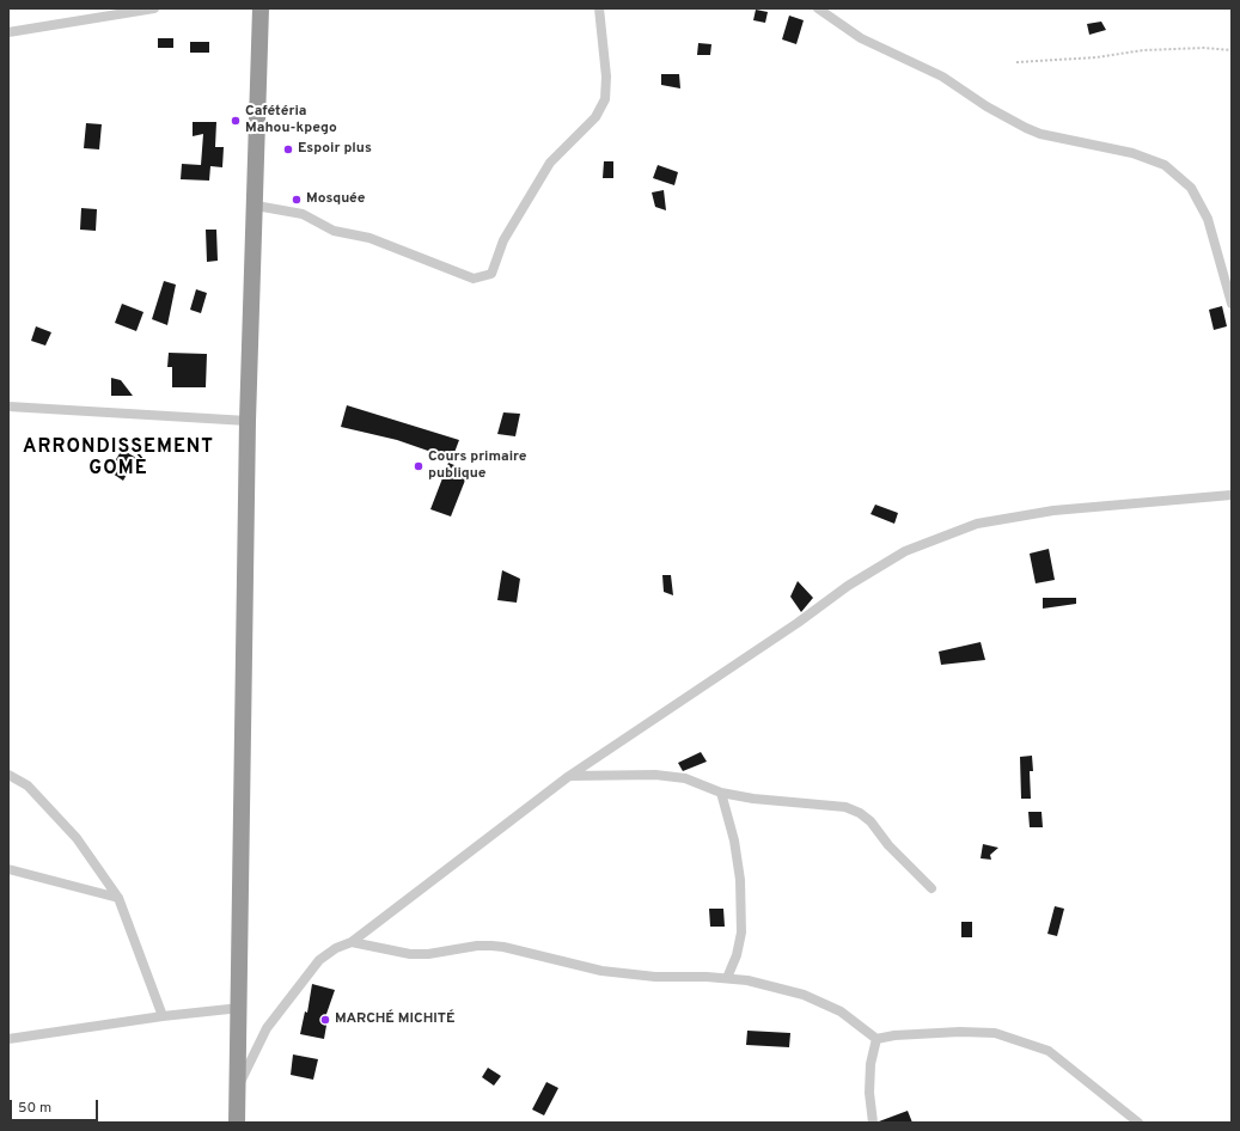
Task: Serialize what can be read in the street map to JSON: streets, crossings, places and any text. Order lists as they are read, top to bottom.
{
  "districts": ["ARRONDISSEMENT GOMÈ"],
  "places": [
    "Cafétéria Mahou-kpego",
    "Espoir plus",
    "Mosquée",
    "Cours primaire publique",
    "MARCHÉ MICHITÉ"
  ],
  "scale_bar": "50 m"
}
